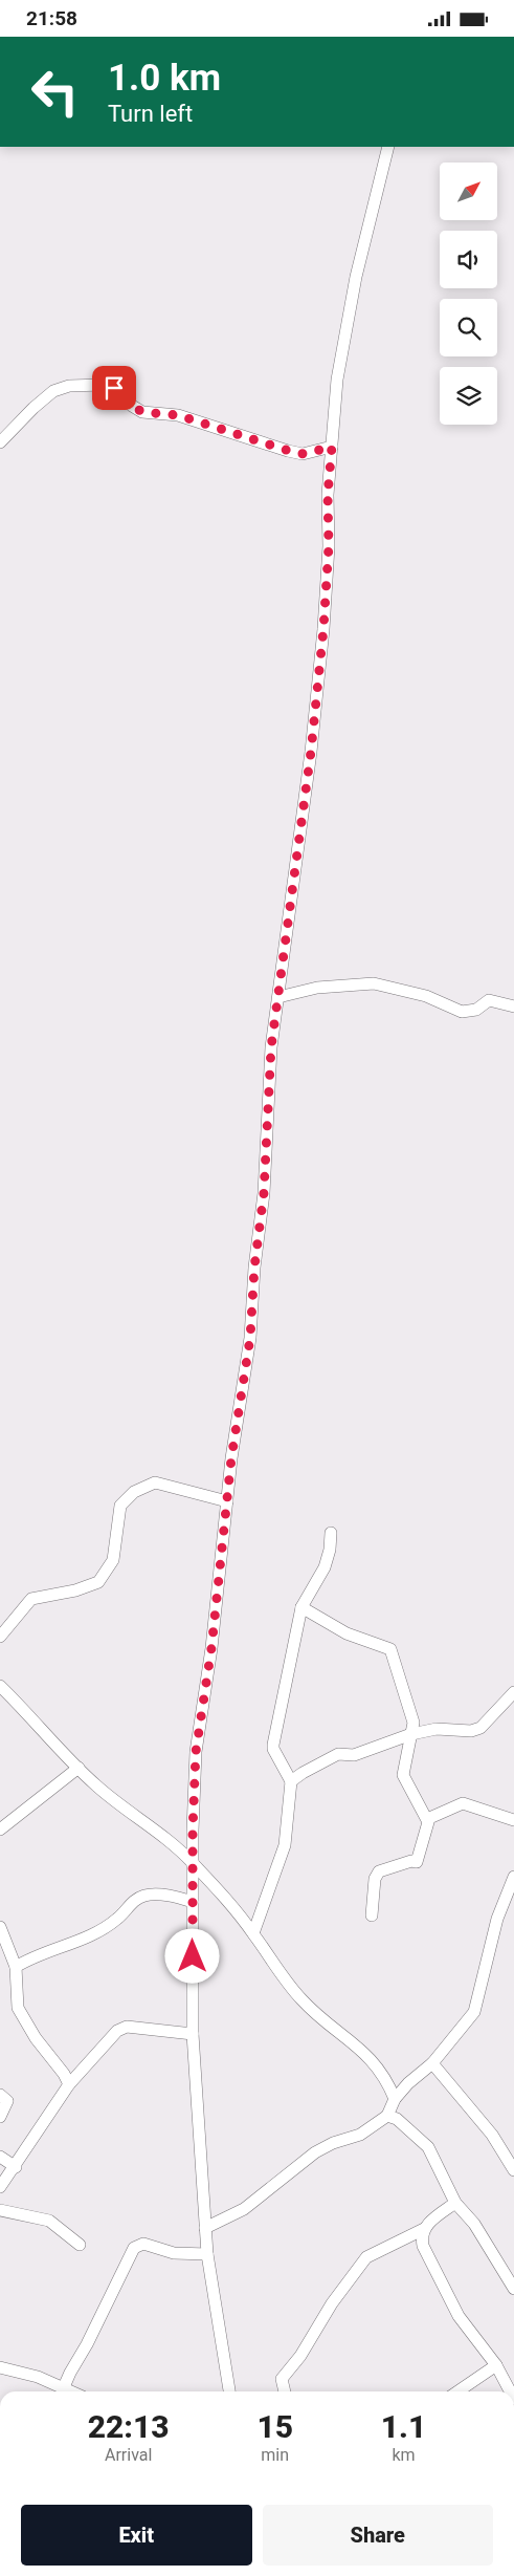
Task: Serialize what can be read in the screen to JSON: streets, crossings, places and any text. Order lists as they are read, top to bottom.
{
  "north": "top right",
  "page": {
    "status": "21:58",
    "turn": ["1.0 km", "Turn left"],
    "eta": [
      "22:13",
      "Arrival",
      "15",
      "min",
      "1.1",
      "km"
    ],
    "buttons": ["Exit", "Share"]
  }
}
